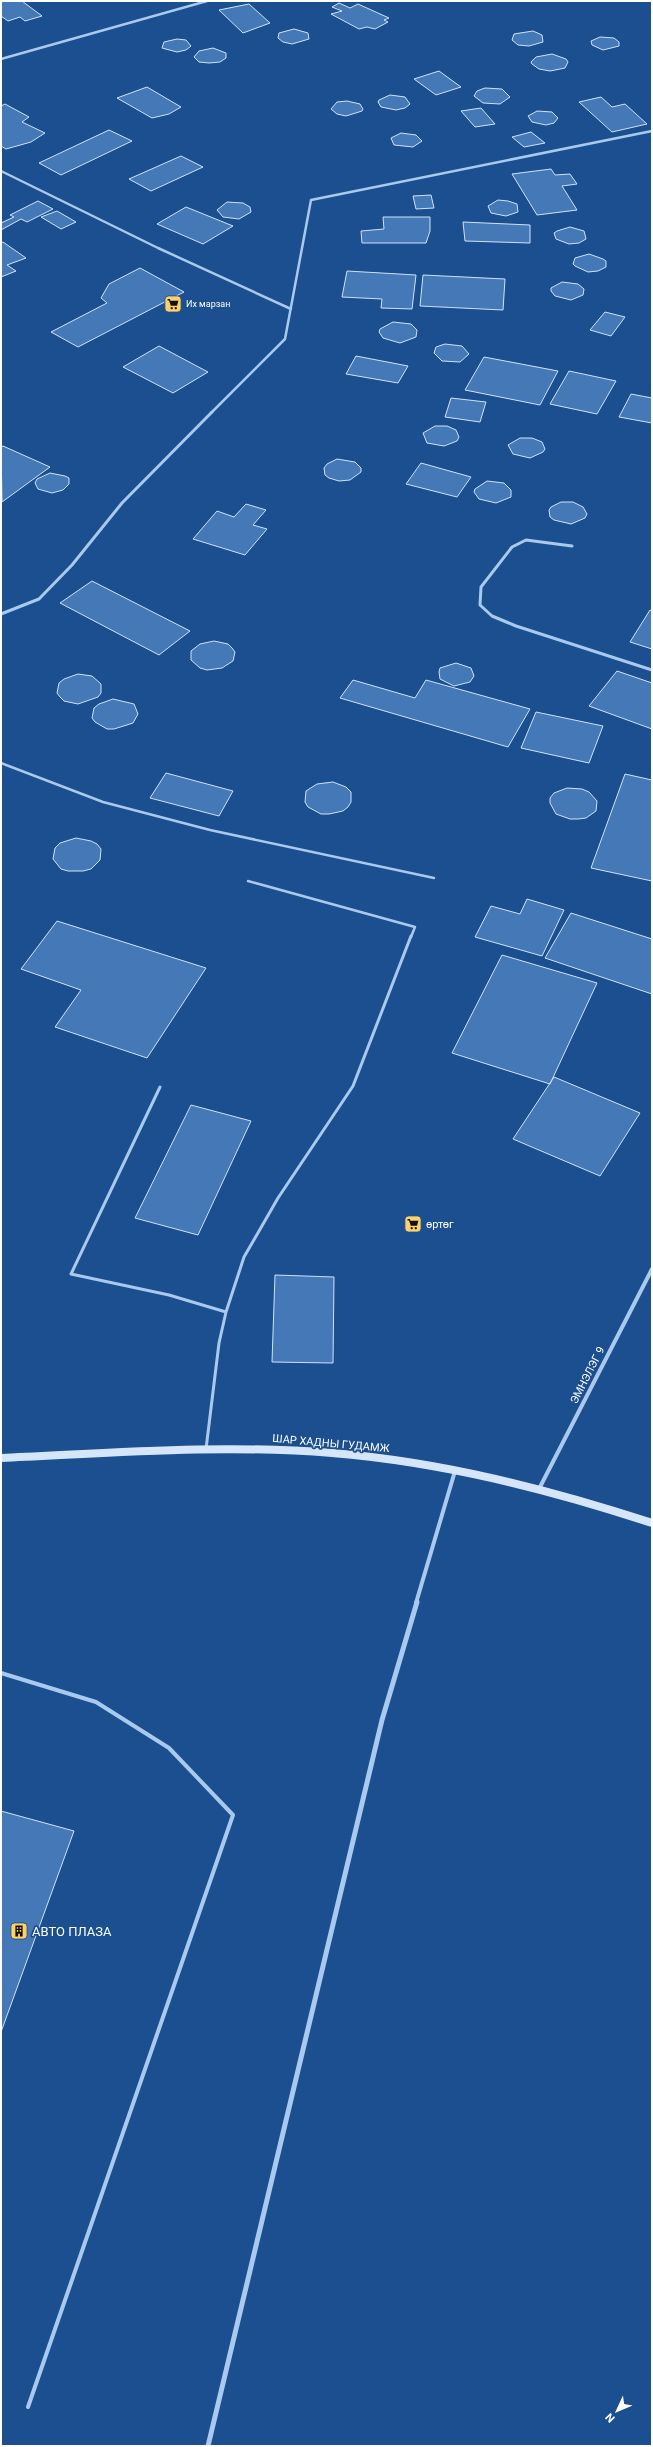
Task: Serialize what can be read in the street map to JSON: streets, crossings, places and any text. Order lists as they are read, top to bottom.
{
  "streets": {
    "main road": ["ШАР ХАДНЫ ГУДАМЖ"],
    "street": ["ЭМНЭЛЭГ 9"]
  },
  "crossings": [
    ["ЭМНЭЛЭГ 9", "ШАР ХАДНЫ ГУДАМЖ"]
  ],
  "places": {
    "supermarket": ["Их марзан", "өртөг"],
    "building": ["АВТО ПЛАЗА"]
  },
  "north": "bottom left"
}
